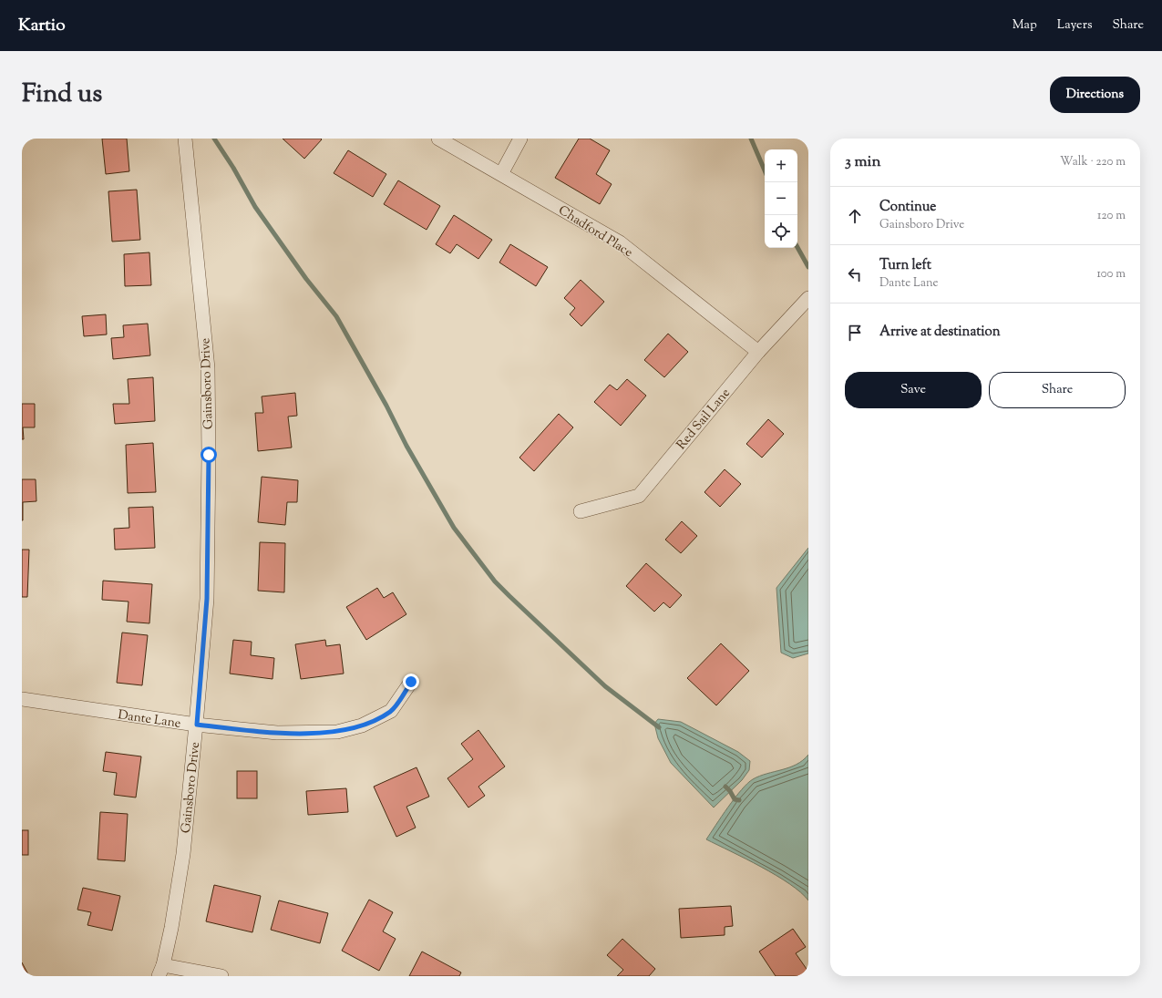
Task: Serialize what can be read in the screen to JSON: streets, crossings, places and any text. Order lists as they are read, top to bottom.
{
  "streets": {
    "street": [
      "Chadford Place",
      "Gainsboro Drive",
      "Red Sail Lane",
      "Dante Lane"
    ]
  },
  "crossings": [
    ["Chadford Place", "Red Sail Lane"],
    ["Gainsboro Drive", "Dante Lane"]
  ],
  "page": {
    "header": "Kartio",
    "nav": ["Map", "Layers", "Share"],
    "title": "Find us",
    "buttons": [
      "Directions",
      ["Save", "Share"]
    ],
    "heading": ["3 min", "Walk · 220 m"],
    "map_buttons": ["+", "−"],
    "list": [
      ["Continue", "Gainsboro Drive", "120 m"],
      ["Turn left", "Dante Lane", "100 m"],
      "Arrive at destination"
    ]
  }
}
